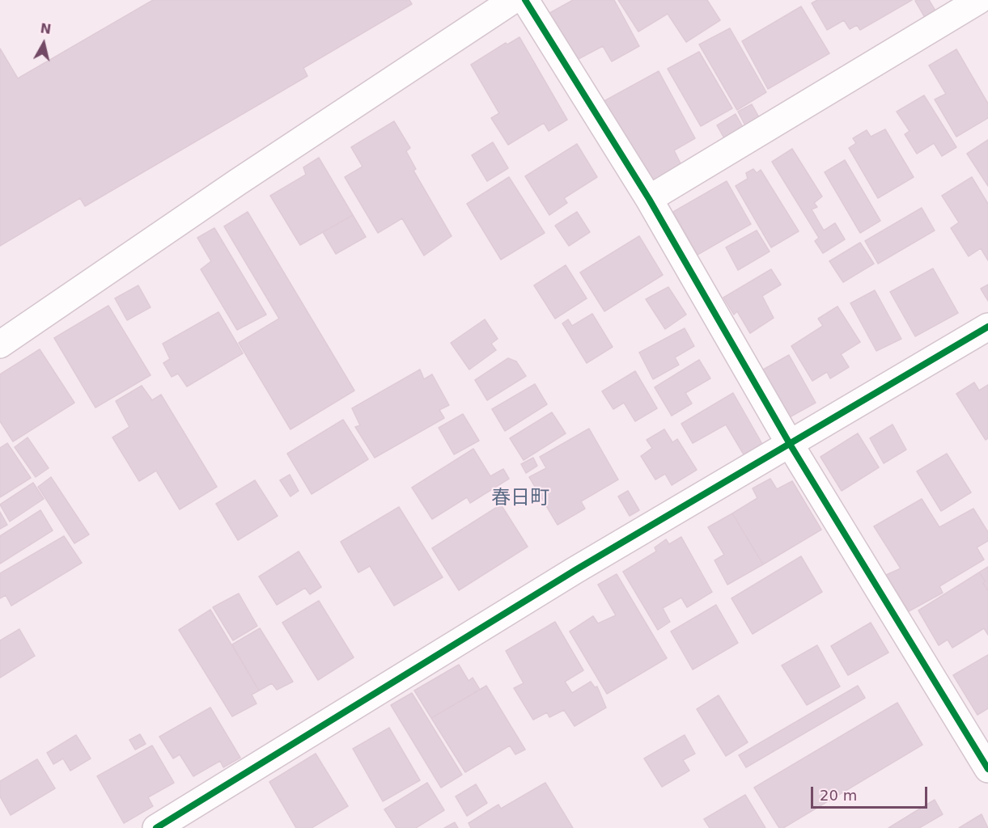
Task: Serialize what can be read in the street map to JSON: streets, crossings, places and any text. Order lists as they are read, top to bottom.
{
  "districts": ["春日町"],
  "scale_bar": "20 m",
  "north": "top"
}
